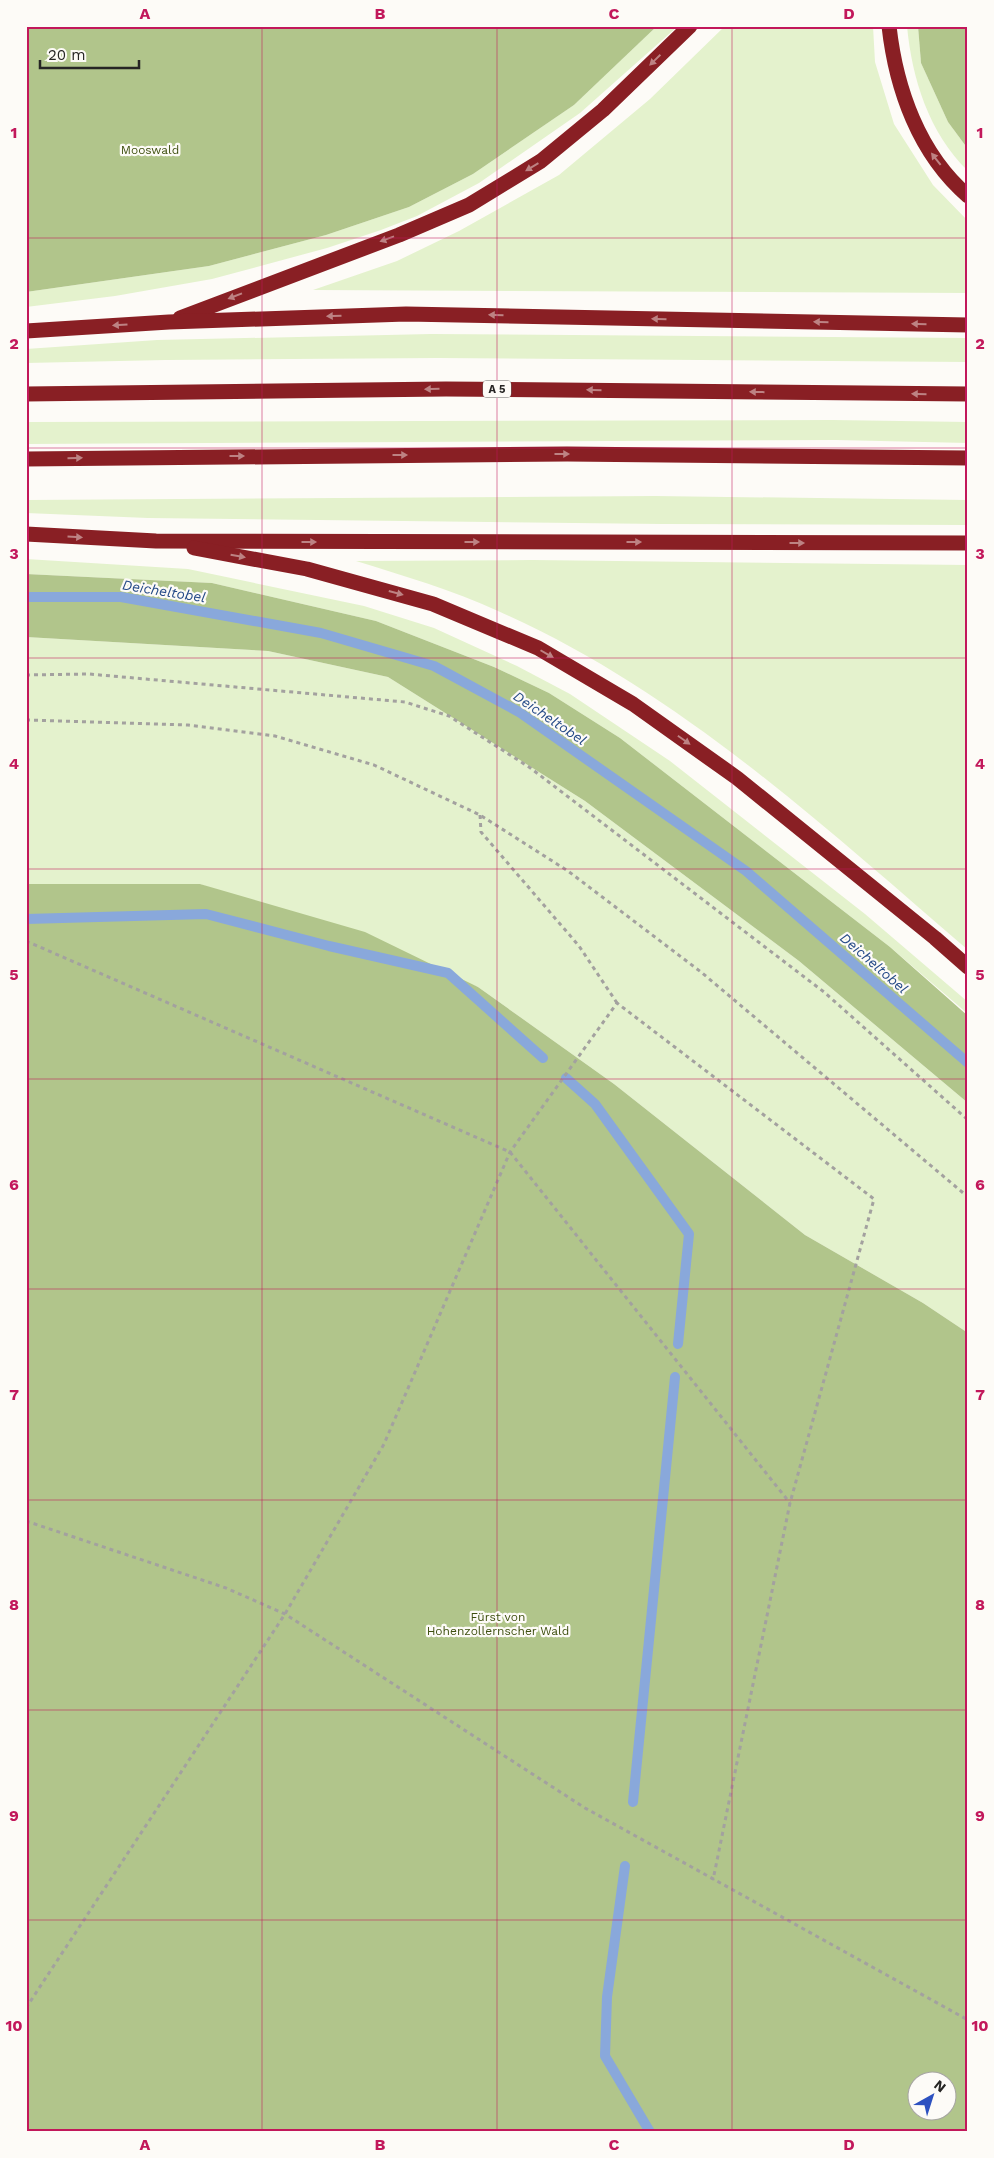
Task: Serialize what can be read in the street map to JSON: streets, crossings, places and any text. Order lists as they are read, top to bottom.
{
  "streets": {
    "highway": ["A 5"]
  },
  "water": ["Deicheltobel"],
  "parks": ["Mooswald", "Fürst von Hohenzollernscher Wald"],
  "scale_bar": "20 m",
  "north": "top right",
  "grid": {
    "columns": [
      "A",
      "B",
      "C",
      "D"
    ],
    "rows": [
      "1",
      "2",
      "3",
      "4",
      "5",
      "6",
      "7",
      "8",
      "9",
      "10"
    ]
  }
}
